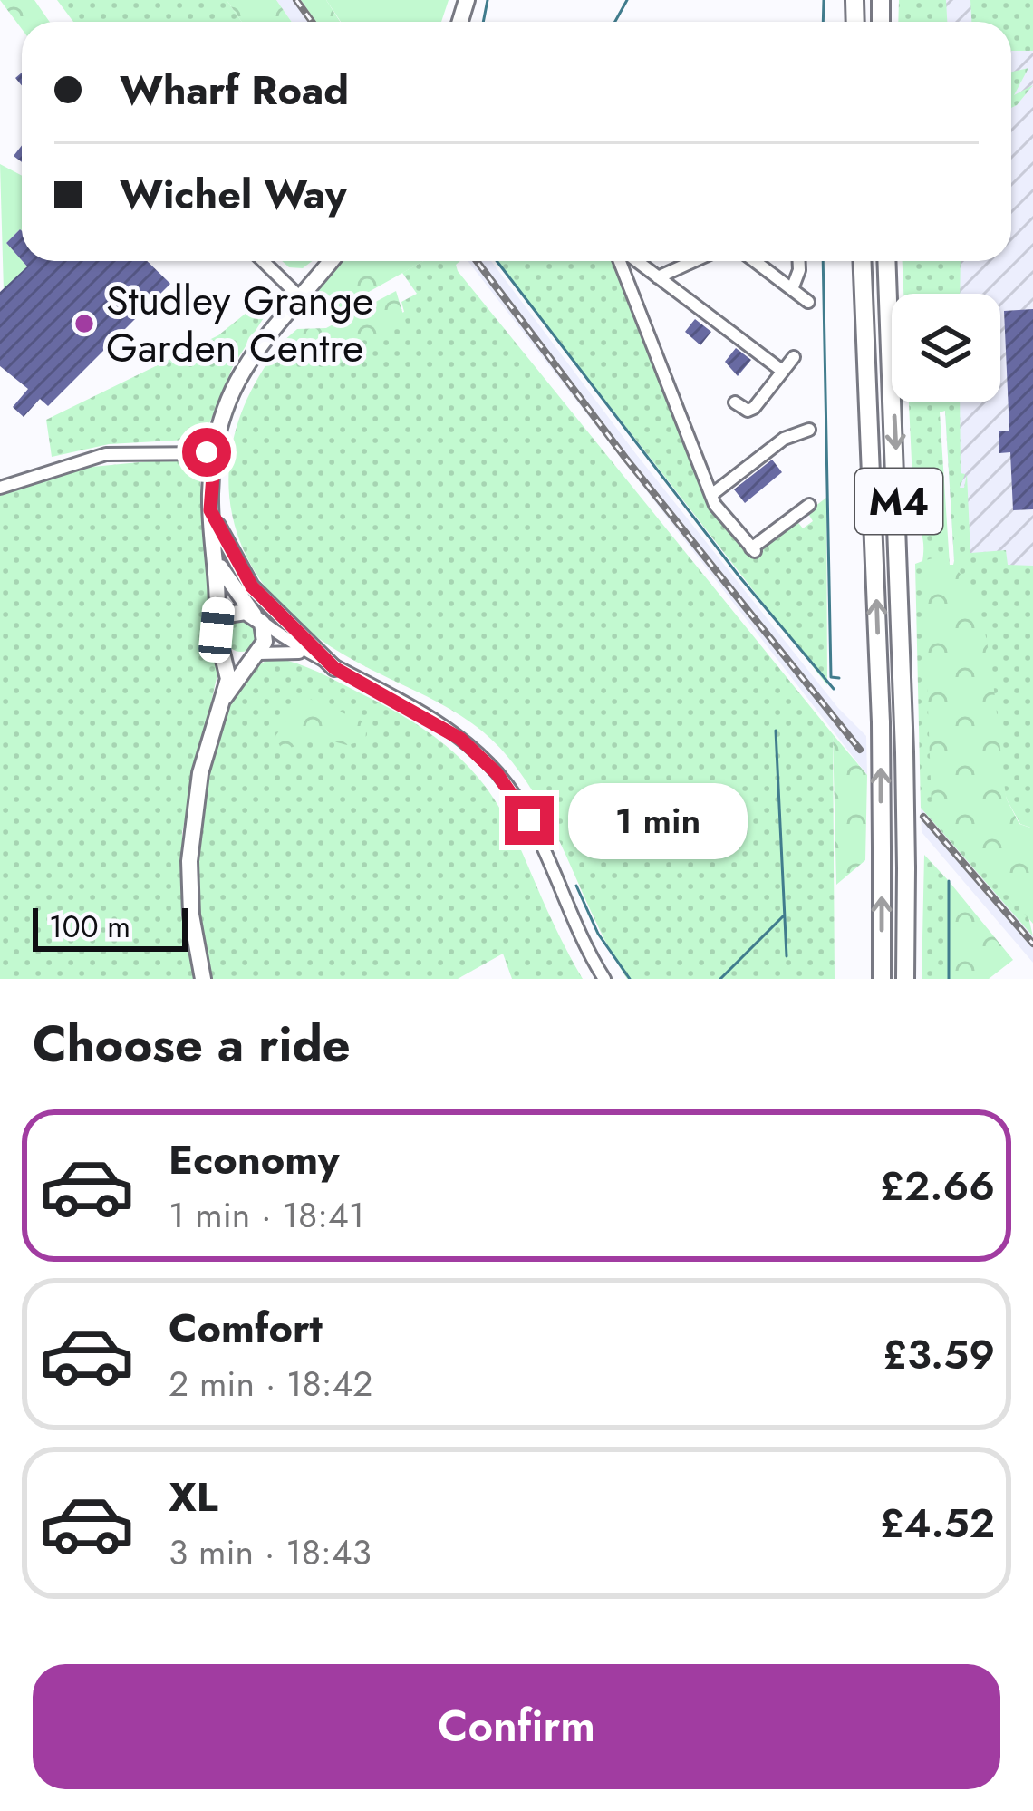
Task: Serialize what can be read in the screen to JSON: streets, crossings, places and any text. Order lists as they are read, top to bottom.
{
  "streets": {
    "highway": ["M4"]
  },
  "places": ["Studley Grange Garden Centre"],
  "scale_bar": "100 m",
  "page": {
    "banner": ["Wharf Road", "Wichel Way"],
    "bubble": "1 min",
    "scale": "100 m",
    "heading": "Choose a ride",
    "list": [
      {
        "name": "Economy",
        "note": "1 min · 18:41",
        "value": "£2.66"
      },
      {
        "name": "Comfort",
        "note": "2 min · 18:42",
        "value": "£3.59"
      },
      {
        "name": "XL",
        "note": "3 min · 18:43",
        "value": "£4.52"
      }
    ],
    "buttons": "Confirm"
  }
}
